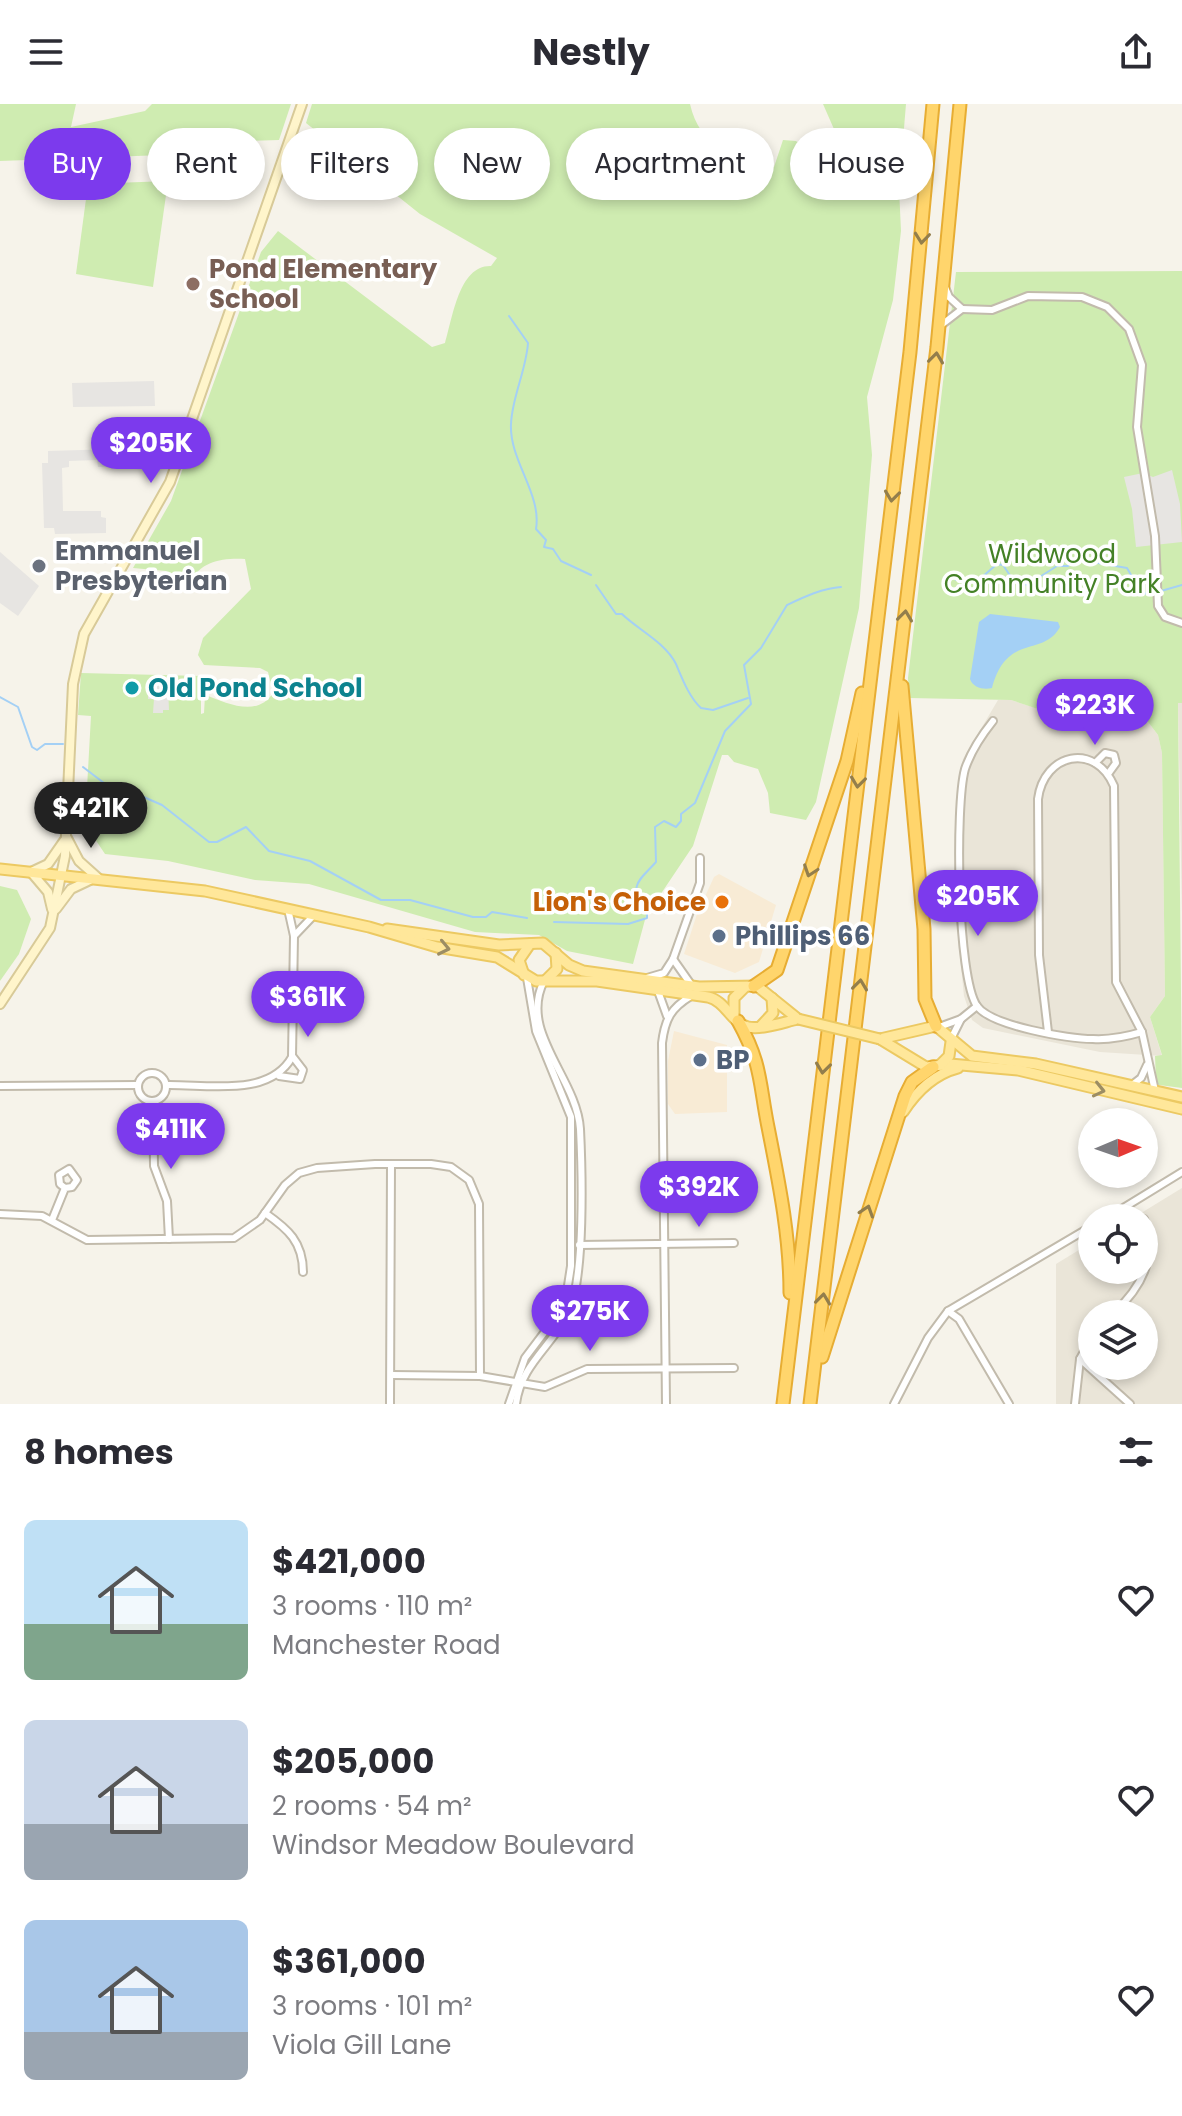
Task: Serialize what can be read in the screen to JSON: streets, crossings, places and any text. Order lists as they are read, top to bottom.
{
  "parks": ["Wildwood Community Park"],
  "places": [
    "Pond Elementary School",
    "Emmanuel Presbyterian",
    "Old Pond School",
    "Lion's Choice",
    "Phillips 66",
    "BP"
  ],
  "north": "right",
  "page": {
    "header": "Nestly",
    "chip": [
      "Buy",
      "Rent",
      "Filters",
      "New",
      "Apartment",
      "House"
    ],
    "price": [
      "$205K",
      "$223K",
      "$421K",
      "$205K",
      "$361K",
      "$411K",
      "$392K",
      "$275K"
    ],
    "heading": "8 homes",
    "list": [
      {
        "name": "$421,000",
        "note": "3 rooms · 110 m² · Manchester Road"
      },
      {
        "name": "$205,000",
        "note": "2 rooms · 54 m² · Windsor Meadow Boulevard"
      },
      {
        "name": "$361,000",
        "note": "3 rooms · 101 m² · Viola Gill Lane"
      }
    ]
  }
}
